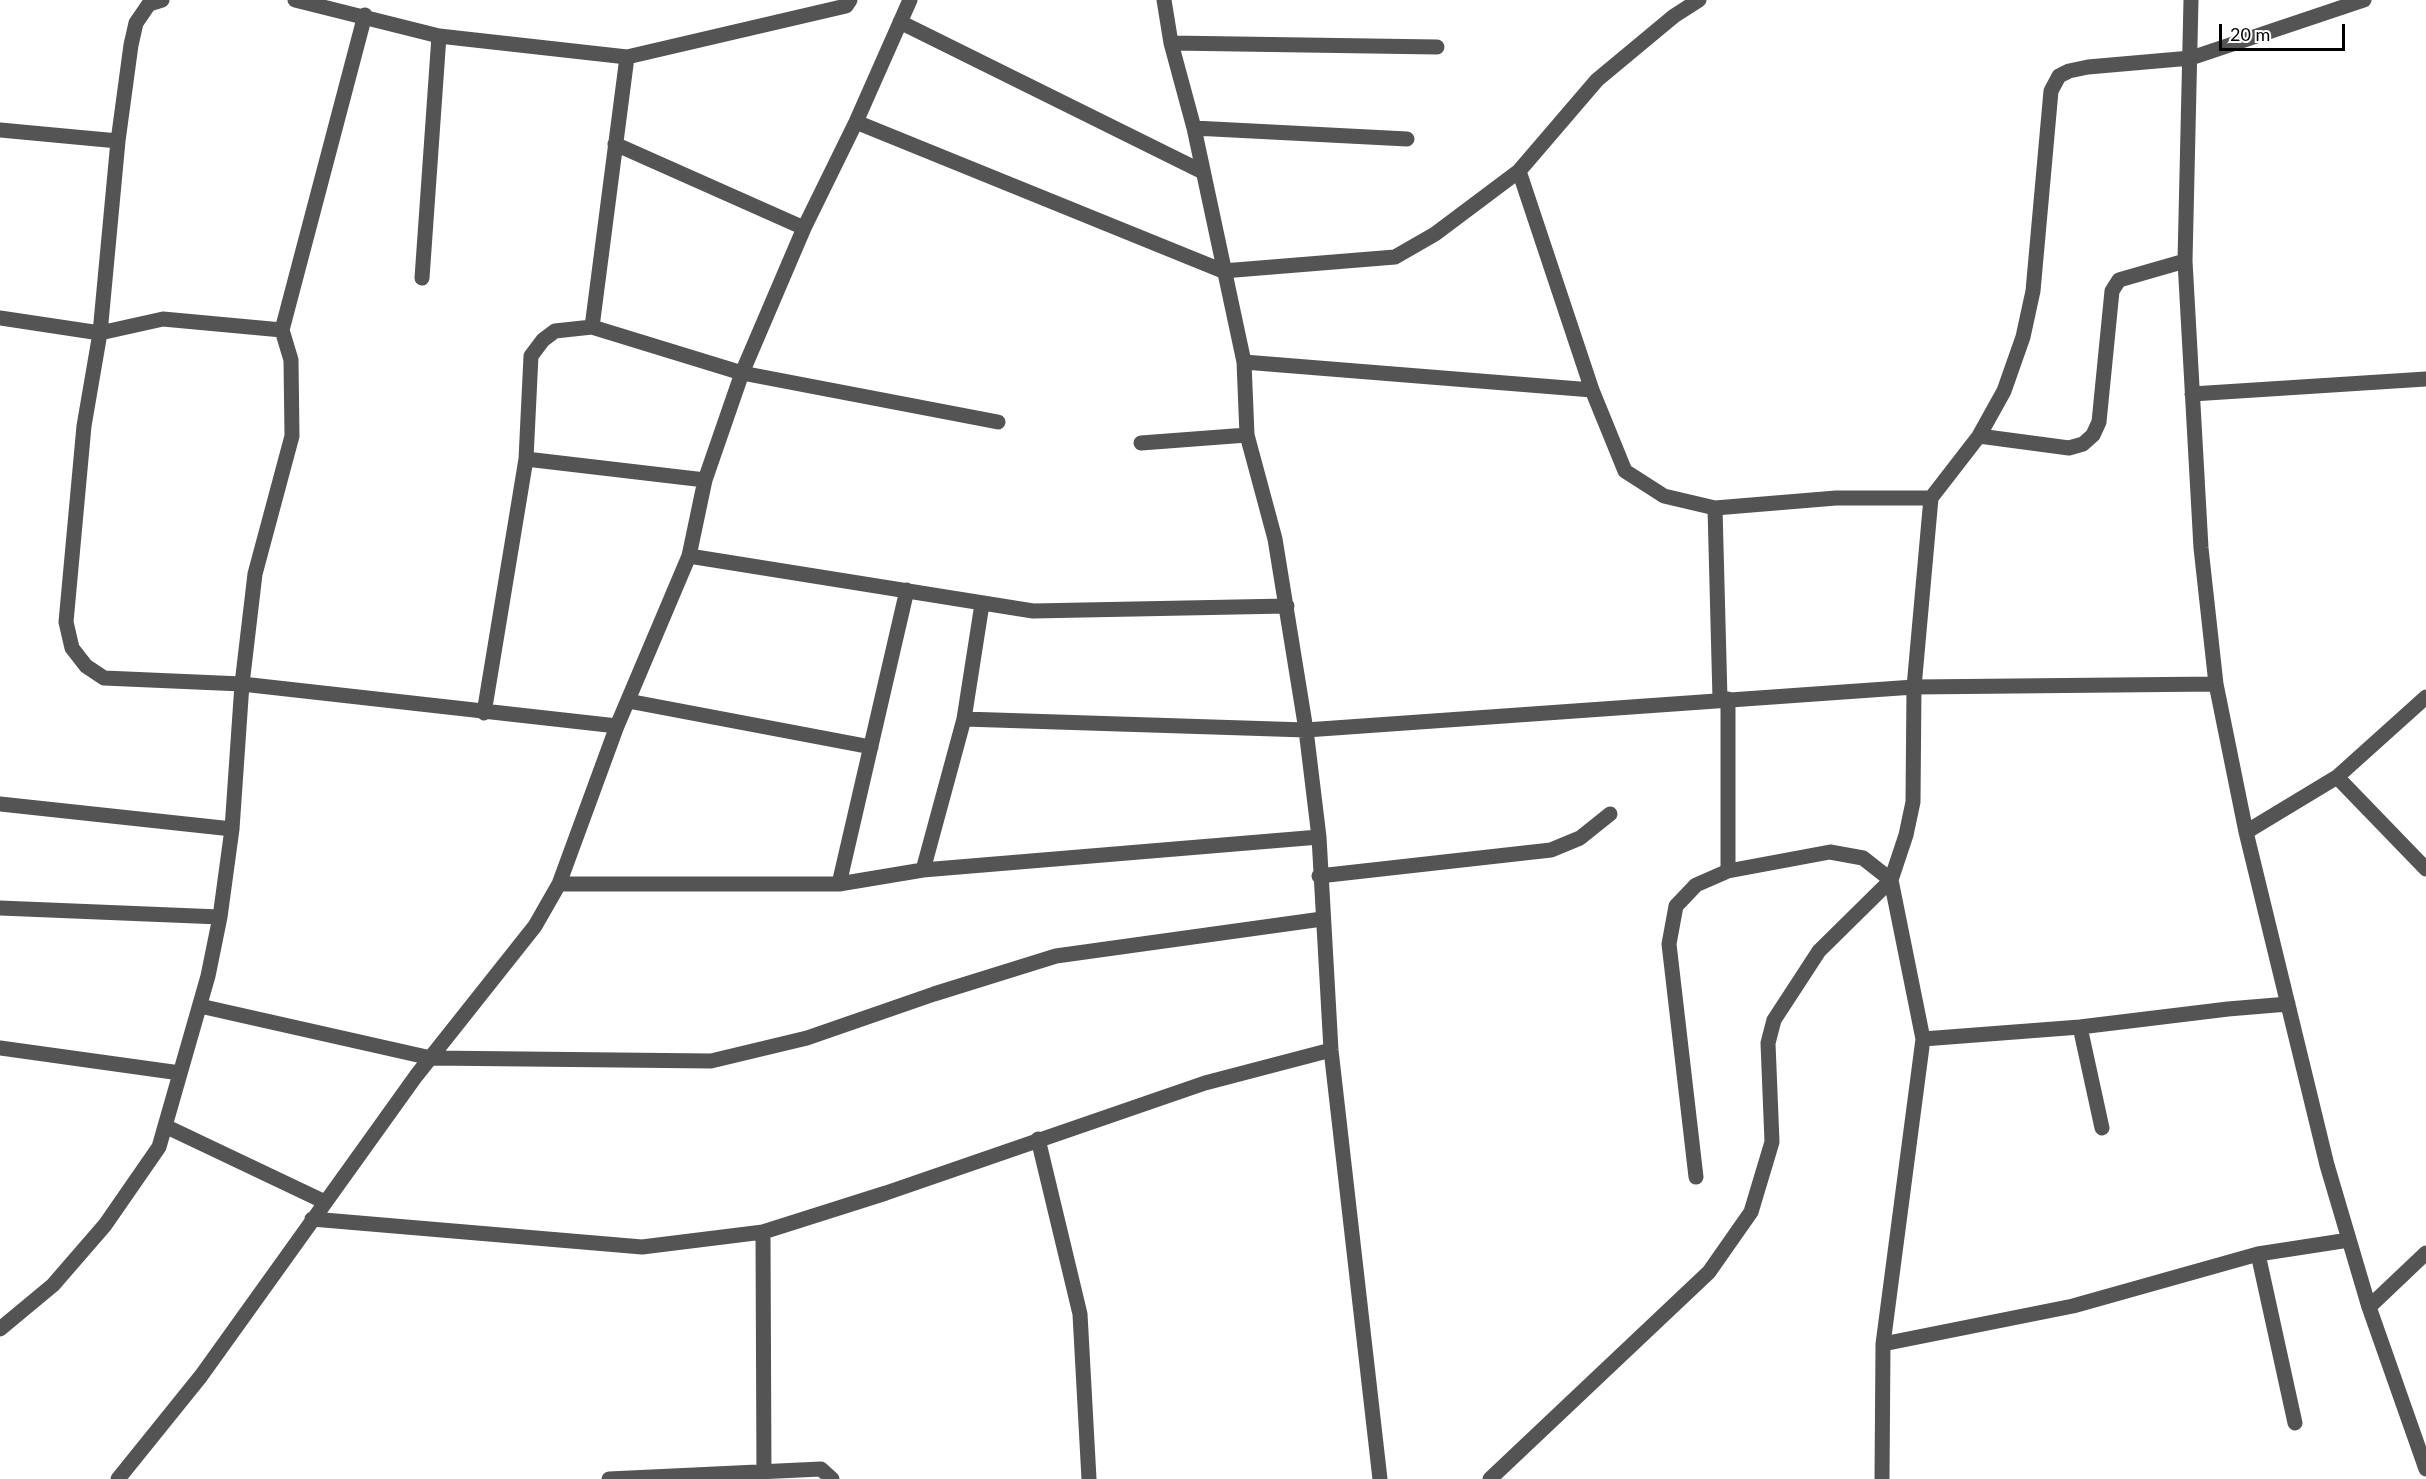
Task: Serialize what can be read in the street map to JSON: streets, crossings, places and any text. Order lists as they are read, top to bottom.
{
  "scale_bar": "20 m"
}
